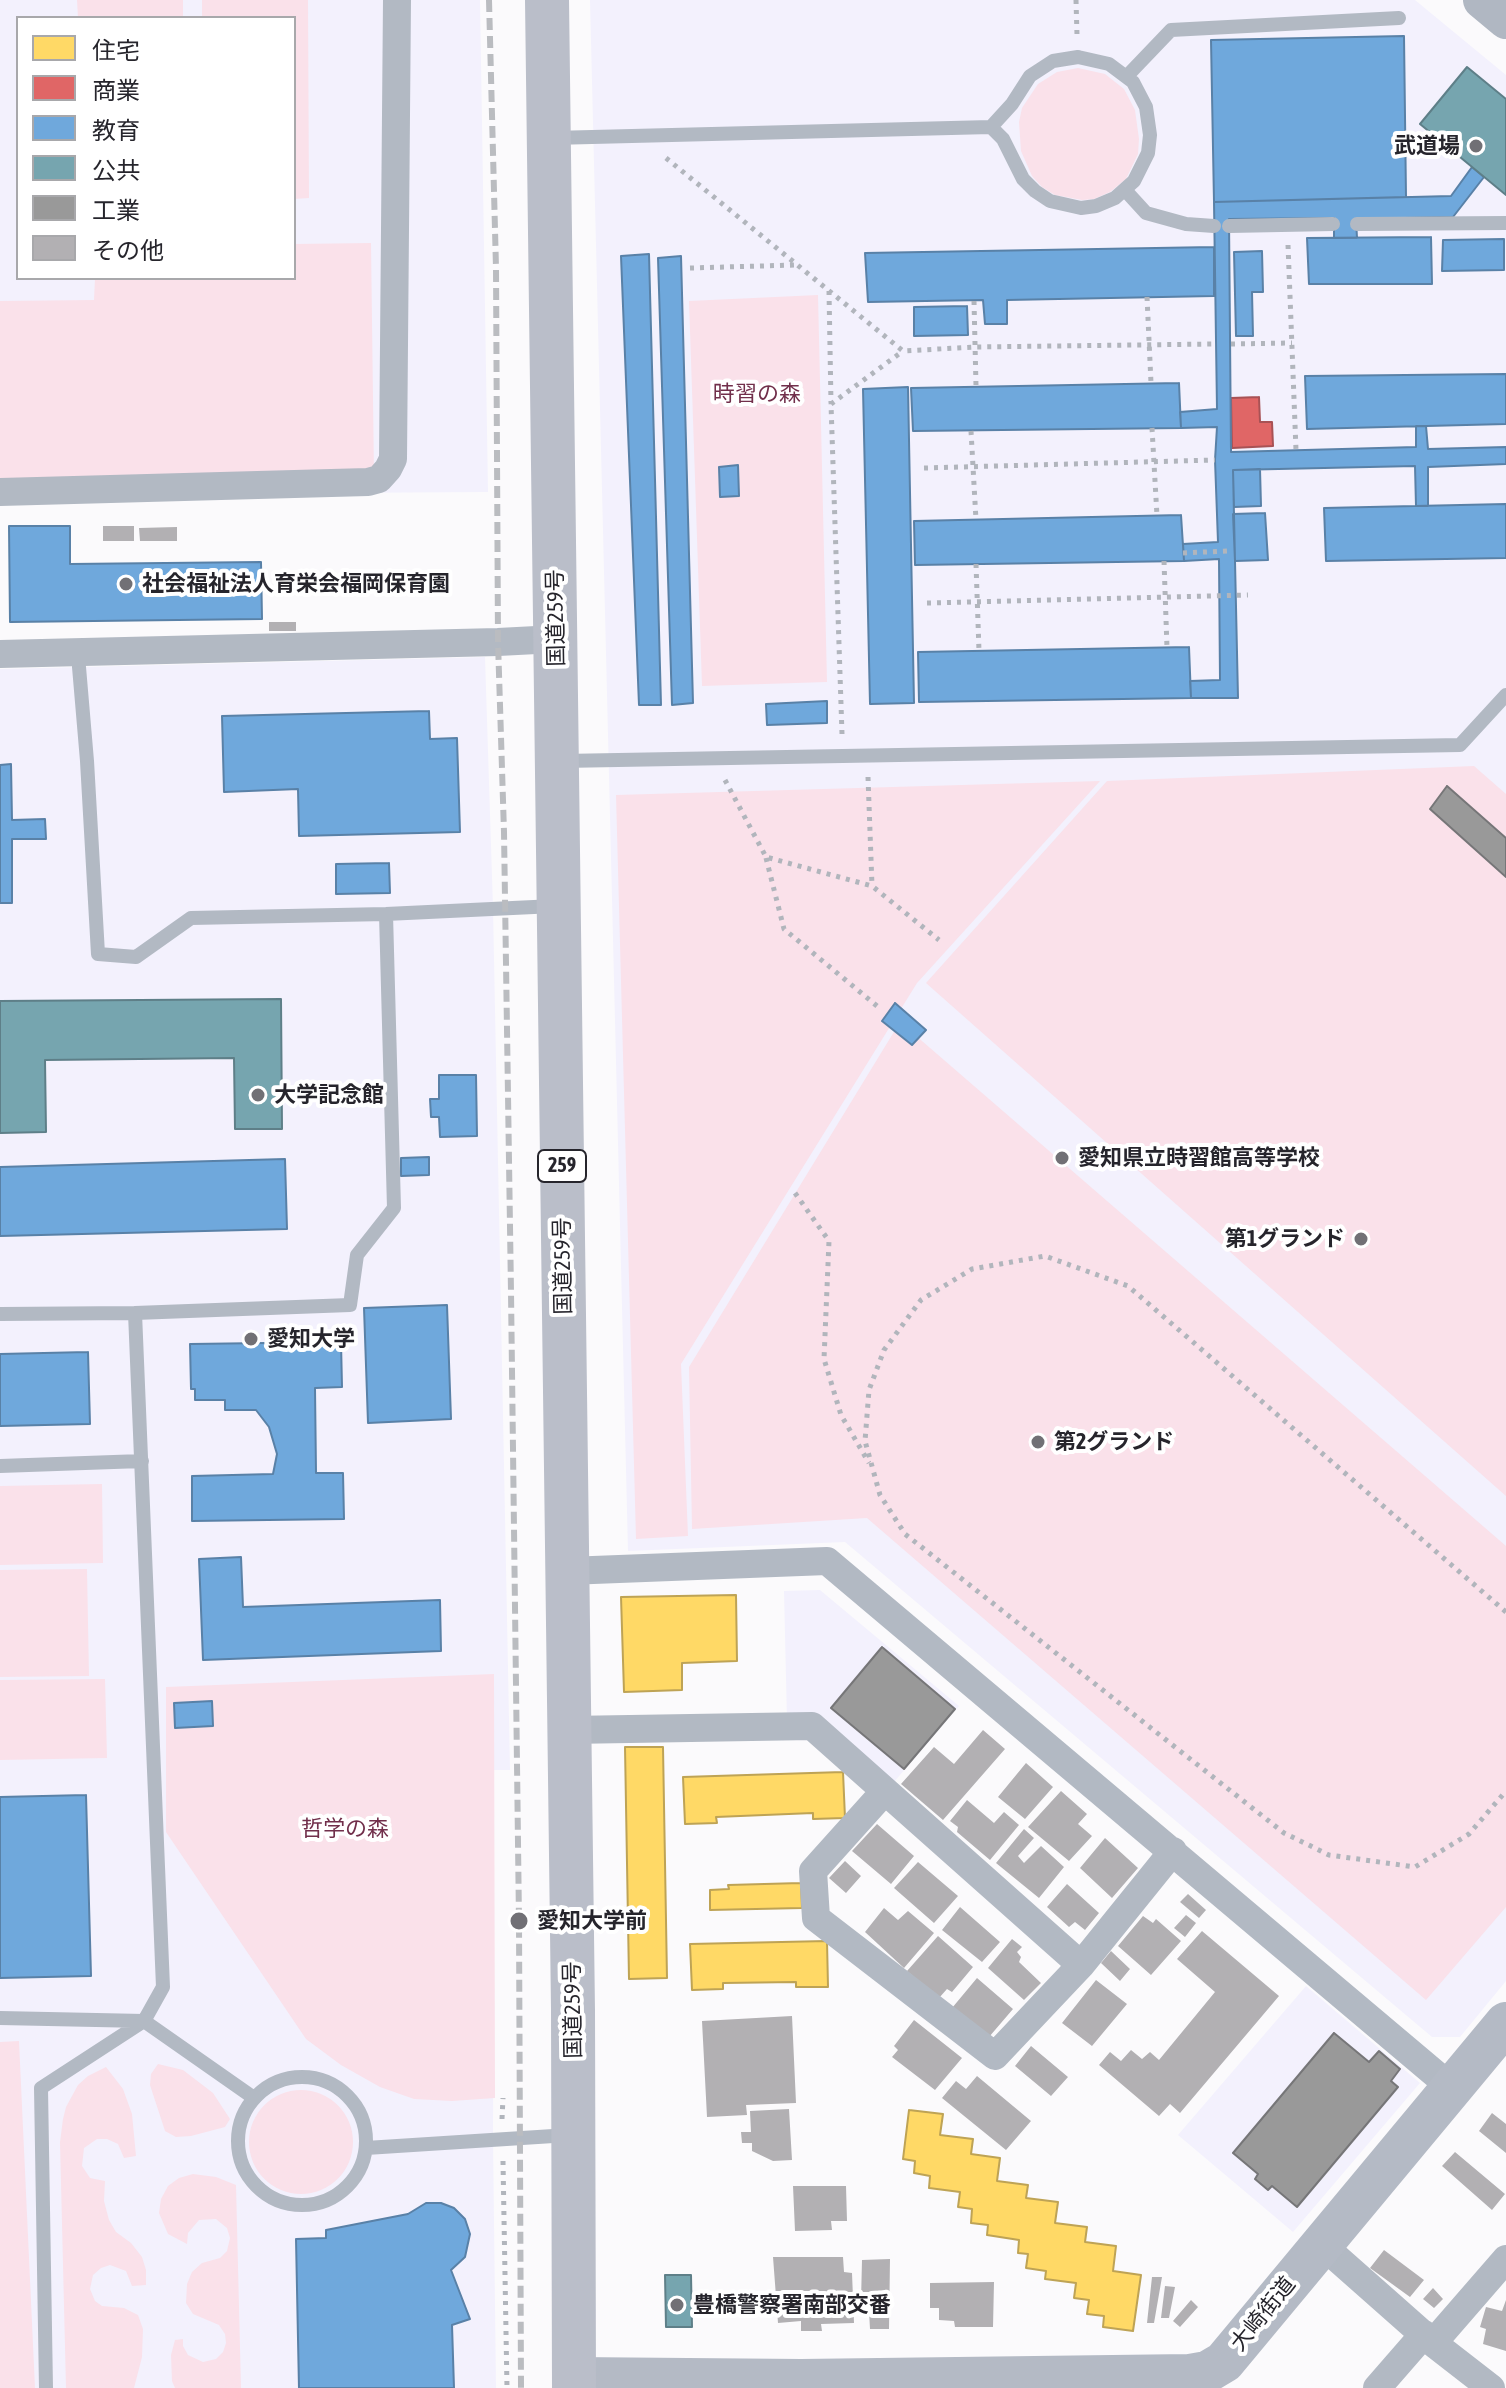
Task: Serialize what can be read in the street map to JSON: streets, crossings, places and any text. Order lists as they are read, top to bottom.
{
  "streets": {
    "highway": ["国道259号", "259"],
    "main road": ["大崎街道"]
  },
  "crossings": [
    ["国道259号", "大崎街道"]
  ],
  "parks": ["時習の森", "哲学の森"],
  "places": [
    "武道場",
    "社会福祉法人育栄会福岡保育園",
    "大学記念館",
    "愛知県立時習館高等学校",
    "第1グランド",
    "愛知大学",
    "第2グランド",
    "愛知大学前",
    "豊橋警察署南部交番"
  ],
  "legend": [
    "住宅",
    "商業",
    "教育",
    "公共",
    "工業",
    "その他"
  ]
}
